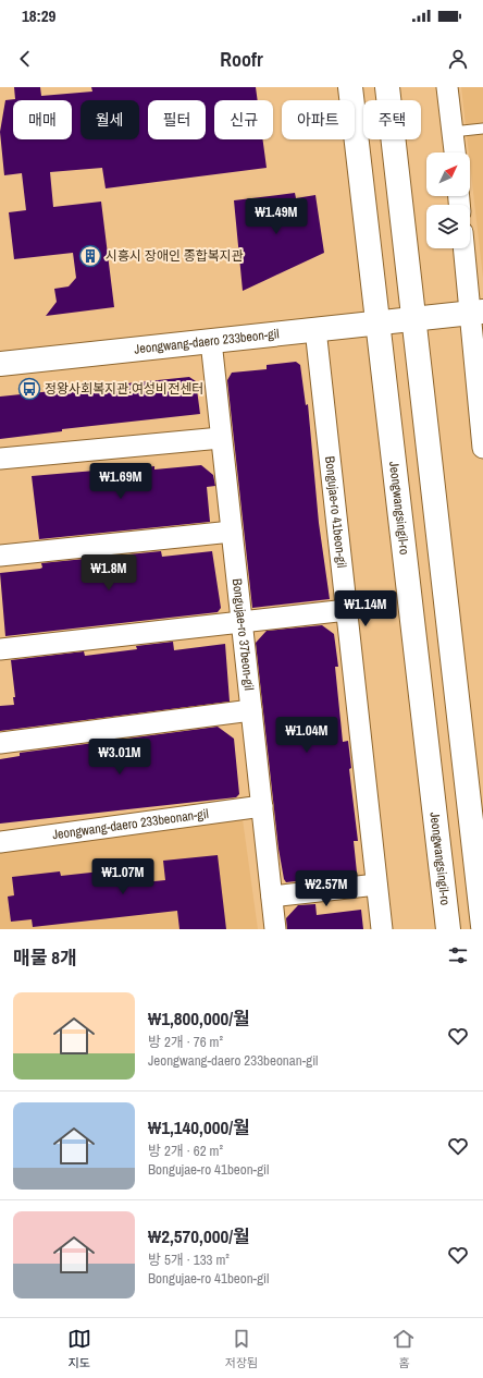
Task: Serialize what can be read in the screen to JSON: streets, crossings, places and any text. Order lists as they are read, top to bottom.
{
  "streets": {
    "street": [
      "Jeongwang-daero 233beon-gil",
      "Jeongwangsingil-ro",
      "Bongujae-ro 41beon-gil",
      "Bongujae-ro 37beon-gil",
      "Jeongwang-daero 233beonan-gil"
    ]
  },
  "crossings": [
    ["Jeongwang-daero 233beon-gil", "Jeongwangsingil-ro"],
    ["Jeongwang-daero 233beon-gil", "Bongujae-ro 41beon-gil"],
    ["Jeongwang-daero 233beon-gil", "Bongujae-ro 37beon-gil"],
    ["Bongujae-ro 37beon-gil", "Jeongwang-daero 233beonan-gil"]
  ],
  "places": {
    "building": ["시흥시 장애인 종합복지관"],
    "bus stop": ["정왕사회복지관.여성비전센터"]
  },
  "north": "top right",
  "page": {
    "status": "18:29",
    "header": "Roofr",
    "chip": [
      "매매",
      "월세",
      "필터",
      "신규",
      "아파트",
      "주택"
    ],
    "price": [
      "₩1.49M",
      "₩1.69M",
      "₩1.8M",
      "₩1.14M",
      "₩1.04M",
      "₩3.01M",
      "₩1.07M",
      "₩2.57M"
    ],
    "heading": "매물 8개",
    "list": [
      {
        "name": "₩1,800,000/월",
        "note": "방 2개 · 76 m² · Jeongwang-daero 233beonan-gil"
      },
      {
        "name": "₩1,140,000/월",
        "note": "방 2개 · 62 m² · Bongujae-ro 41beon-gil"
      },
      {
        "name": "₩2,570,000/월",
        "note": "방 5개 · 133 m² · Bongujae-ro 41beon-gil"
      }
    ],
    "tabs": ["지도", "저장됨", "홈"]
  }
}
